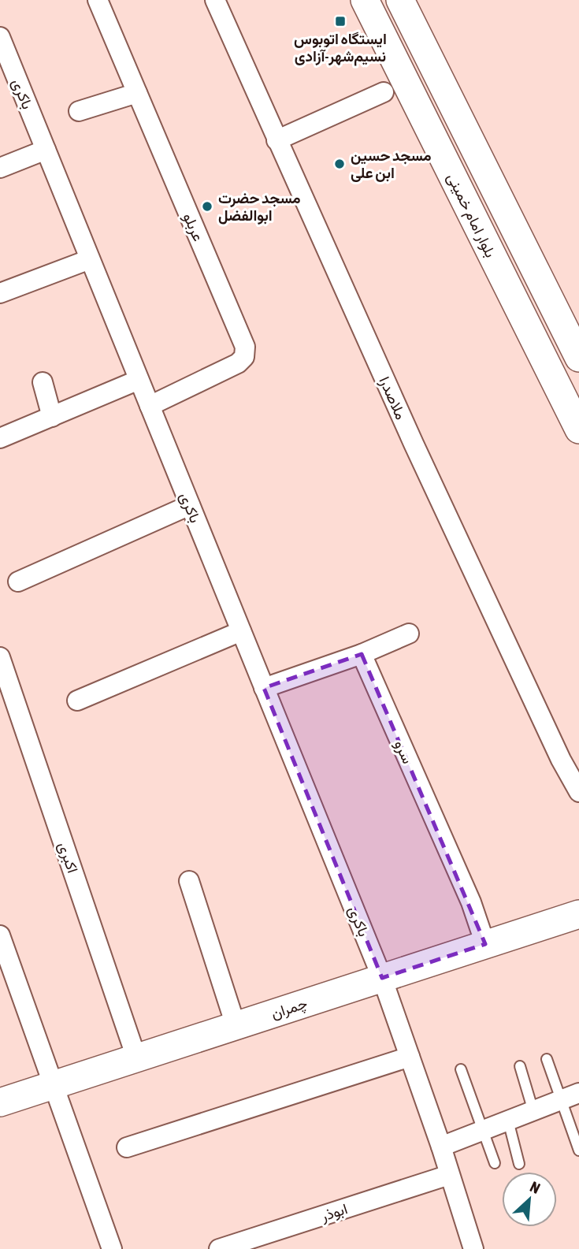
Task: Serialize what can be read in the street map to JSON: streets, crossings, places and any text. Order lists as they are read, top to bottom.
{
  "streets": {
    "main road": ["بلوار امام خمینی", "چمران"],
    "street": [
      "باکری",
      "عربلو",
      "ملاصدرا",
      "سرو",
      "اکبری",
      "ابوذر"
    ]
  },
  "crossings": [
    ["باکری", "عربلو"],
    ["باکری", "چمران"],
    ["سرو", "چمران"],
    ["اکبری", "چمران"]
  ],
  "places": {
    "transit": ["ایستگاه اتوبوس نسیم‌شهر-آزادی"],
    "other": ["مسجد حسین ابن علی", "مسجد حضرت ابوالفضل"]
  },
  "north": "top right"
}
